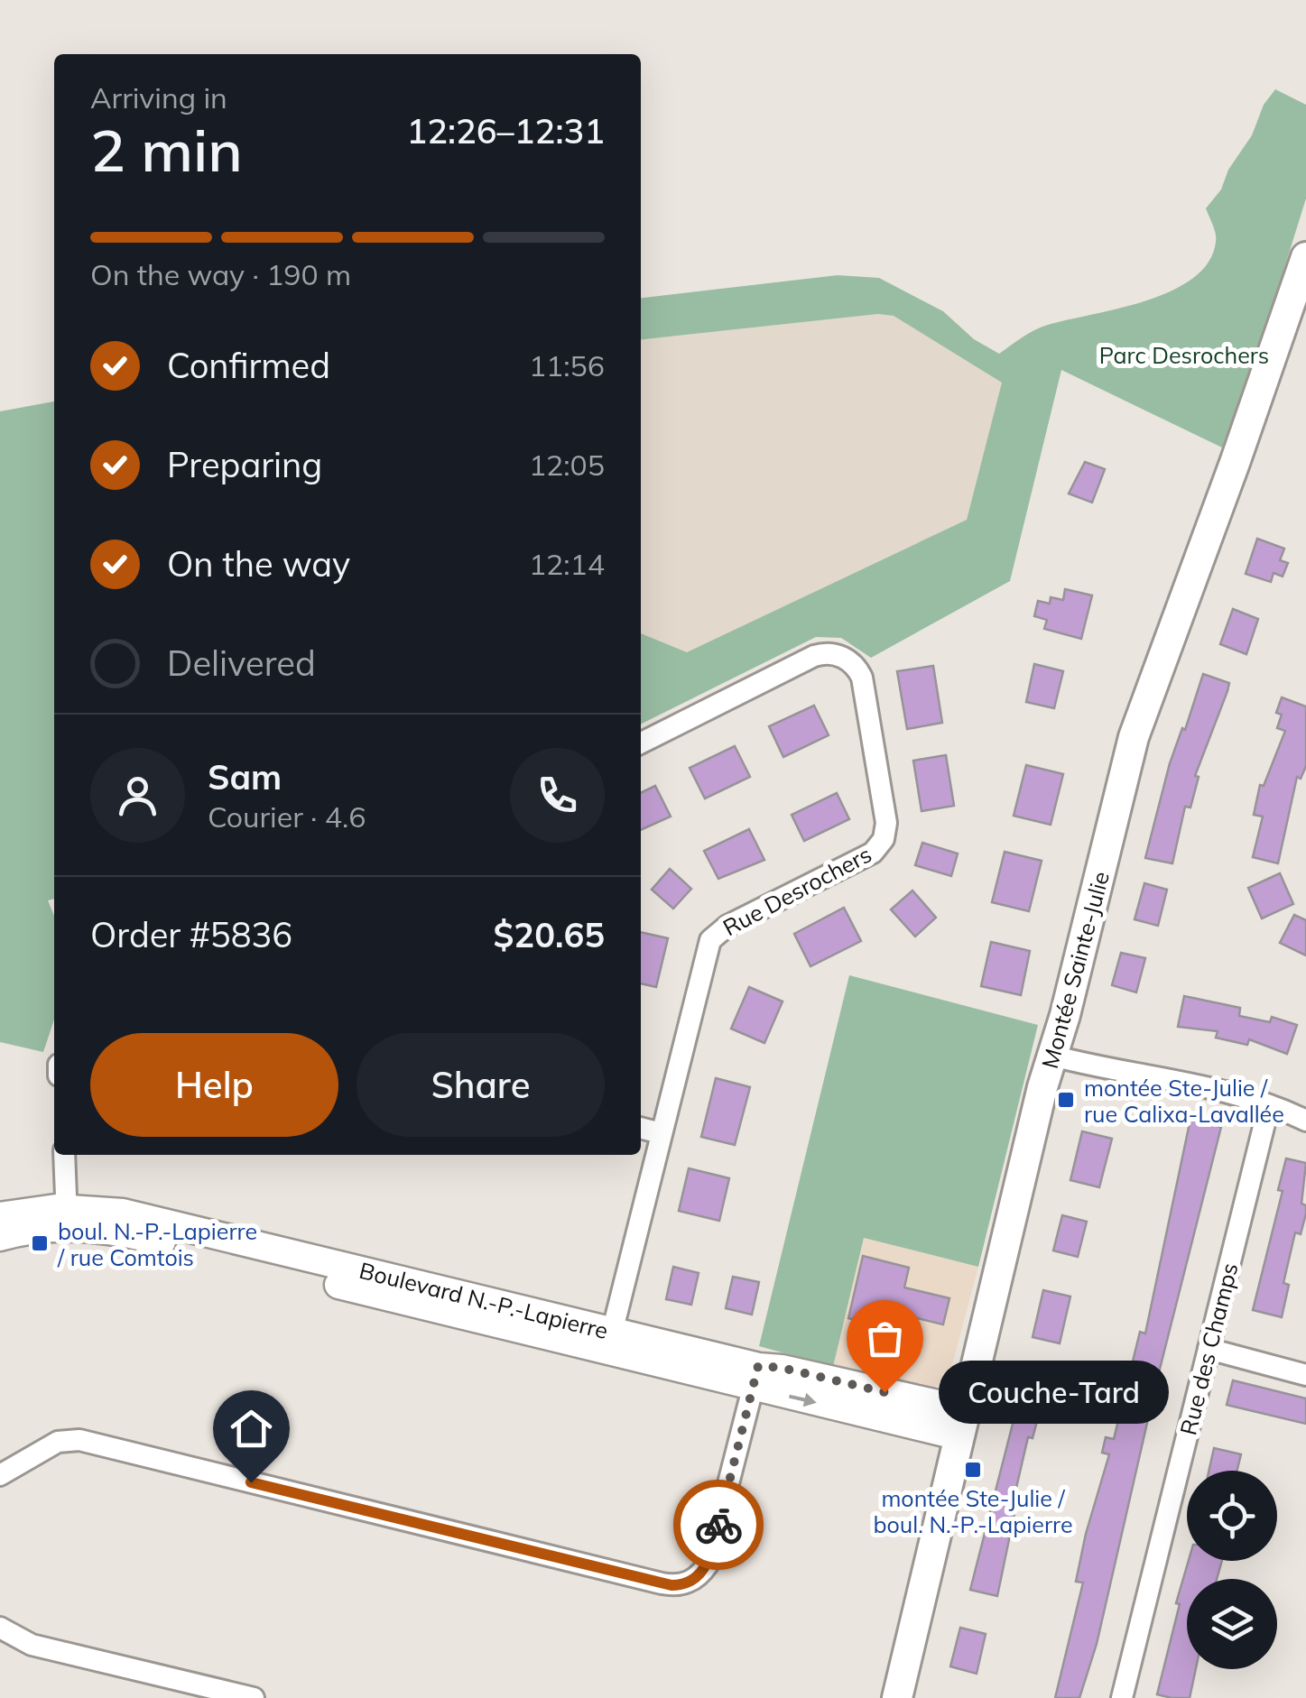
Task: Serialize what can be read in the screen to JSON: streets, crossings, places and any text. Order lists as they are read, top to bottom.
{
  "streets": {
    "main road": ["Montée Sainte-Julie"],
    "street": ["Rue Desrochers", "Boulevard N.-P.-Lapierre", "Rue des Champs"]
  },
  "crossings": [
    ["Rue Desrochers", "Boulevard N.-P.-Lapierre"],
    ["Montée Sainte-Julie", "Boulevard N.-P.-Lapierre"]
  ],
  "parks": ["Parc Desrochers"],
  "places": {
    "transit": ["montée Ste-Julie / rue Calixa-Lavallée", "boul. N.-P.-Lapierre / rue Comtois", "montée Ste-Julie / boul. N.-P.-Lapierre"],
    "other": ["Couche-Tard"]
  },
  "page": {
    "heading": ["2 min", "Arriving in", "12:26–12:31"],
    "panel": [
      "Sam",
      "Courier · 4.6",
      "Order #5836",
      "$20.65"
    ],
    "bar": "On the way · 190 m",
    "list": [
      ["Confirmed", "11:56"],
      ["Preparing", "12:05"],
      ["On the way", "12:14"],
      "Delivered"
    ],
    "buttons": ["Help", "Share"],
    "bubble": "Couche-Tard"
  }
}
